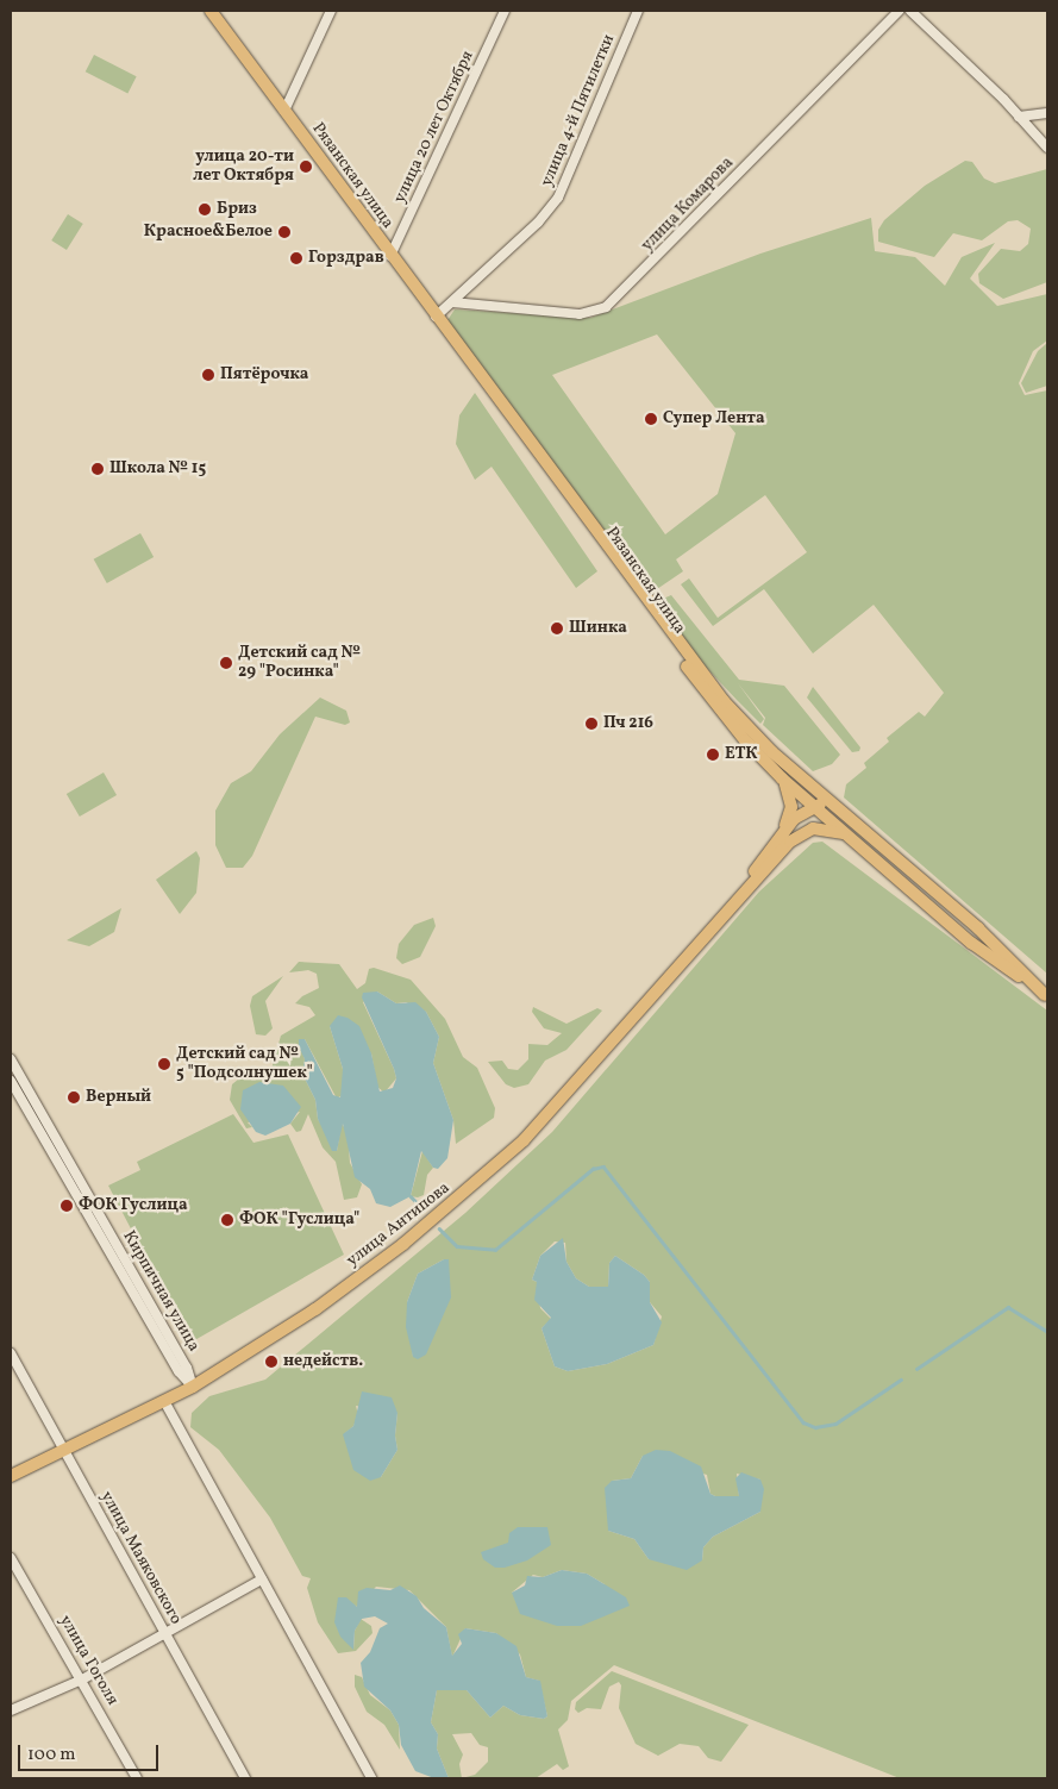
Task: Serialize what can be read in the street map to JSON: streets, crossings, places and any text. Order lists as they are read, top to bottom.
{
  "streets": {
    "main road": ["Рязанская улица", "улица Антипова"],
    "street": [
      "улица 4-й Пятилетки",
      "улица 20 лет Октября",
      "улица Комарова",
      "Кирпичная улица",
      "улица Маяковского",
      "улица Гоголя"
    ]
  },
  "crossings": [
    ["улица 4-й Пятилетки", "Рязанская улица"],
    ["улица 4-й Пятилетки", "улица Комарова"],
    ["улица 20 лет Октября", "Рязанская улица"],
    ["Рязанская улица", "улица Антипова"],
    ["улица Антипова", "Кирпичная улица"],
    ["улица Антипова", "улица Маяковского"]
  ],
  "places": [
    "улица 20-ти лет Октября",
    "Бриз",
    "Красное&Белое",
    "Горздрав",
    "Пятёрочка",
    "Супер Лента",
    "Школа № 15",
    "Шинка",
    "Детский сад № 29 \"Росинка\"",
    "Пч 216",
    "ЕТК",
    "Детский сад № 5 \"Подсолнушек\"",
    "Верный",
    "ФОК Гуслица",
    "ФОК \"Гуслица\"",
    "недейств."
  ],
  "scale_bar": "100 m"
}
